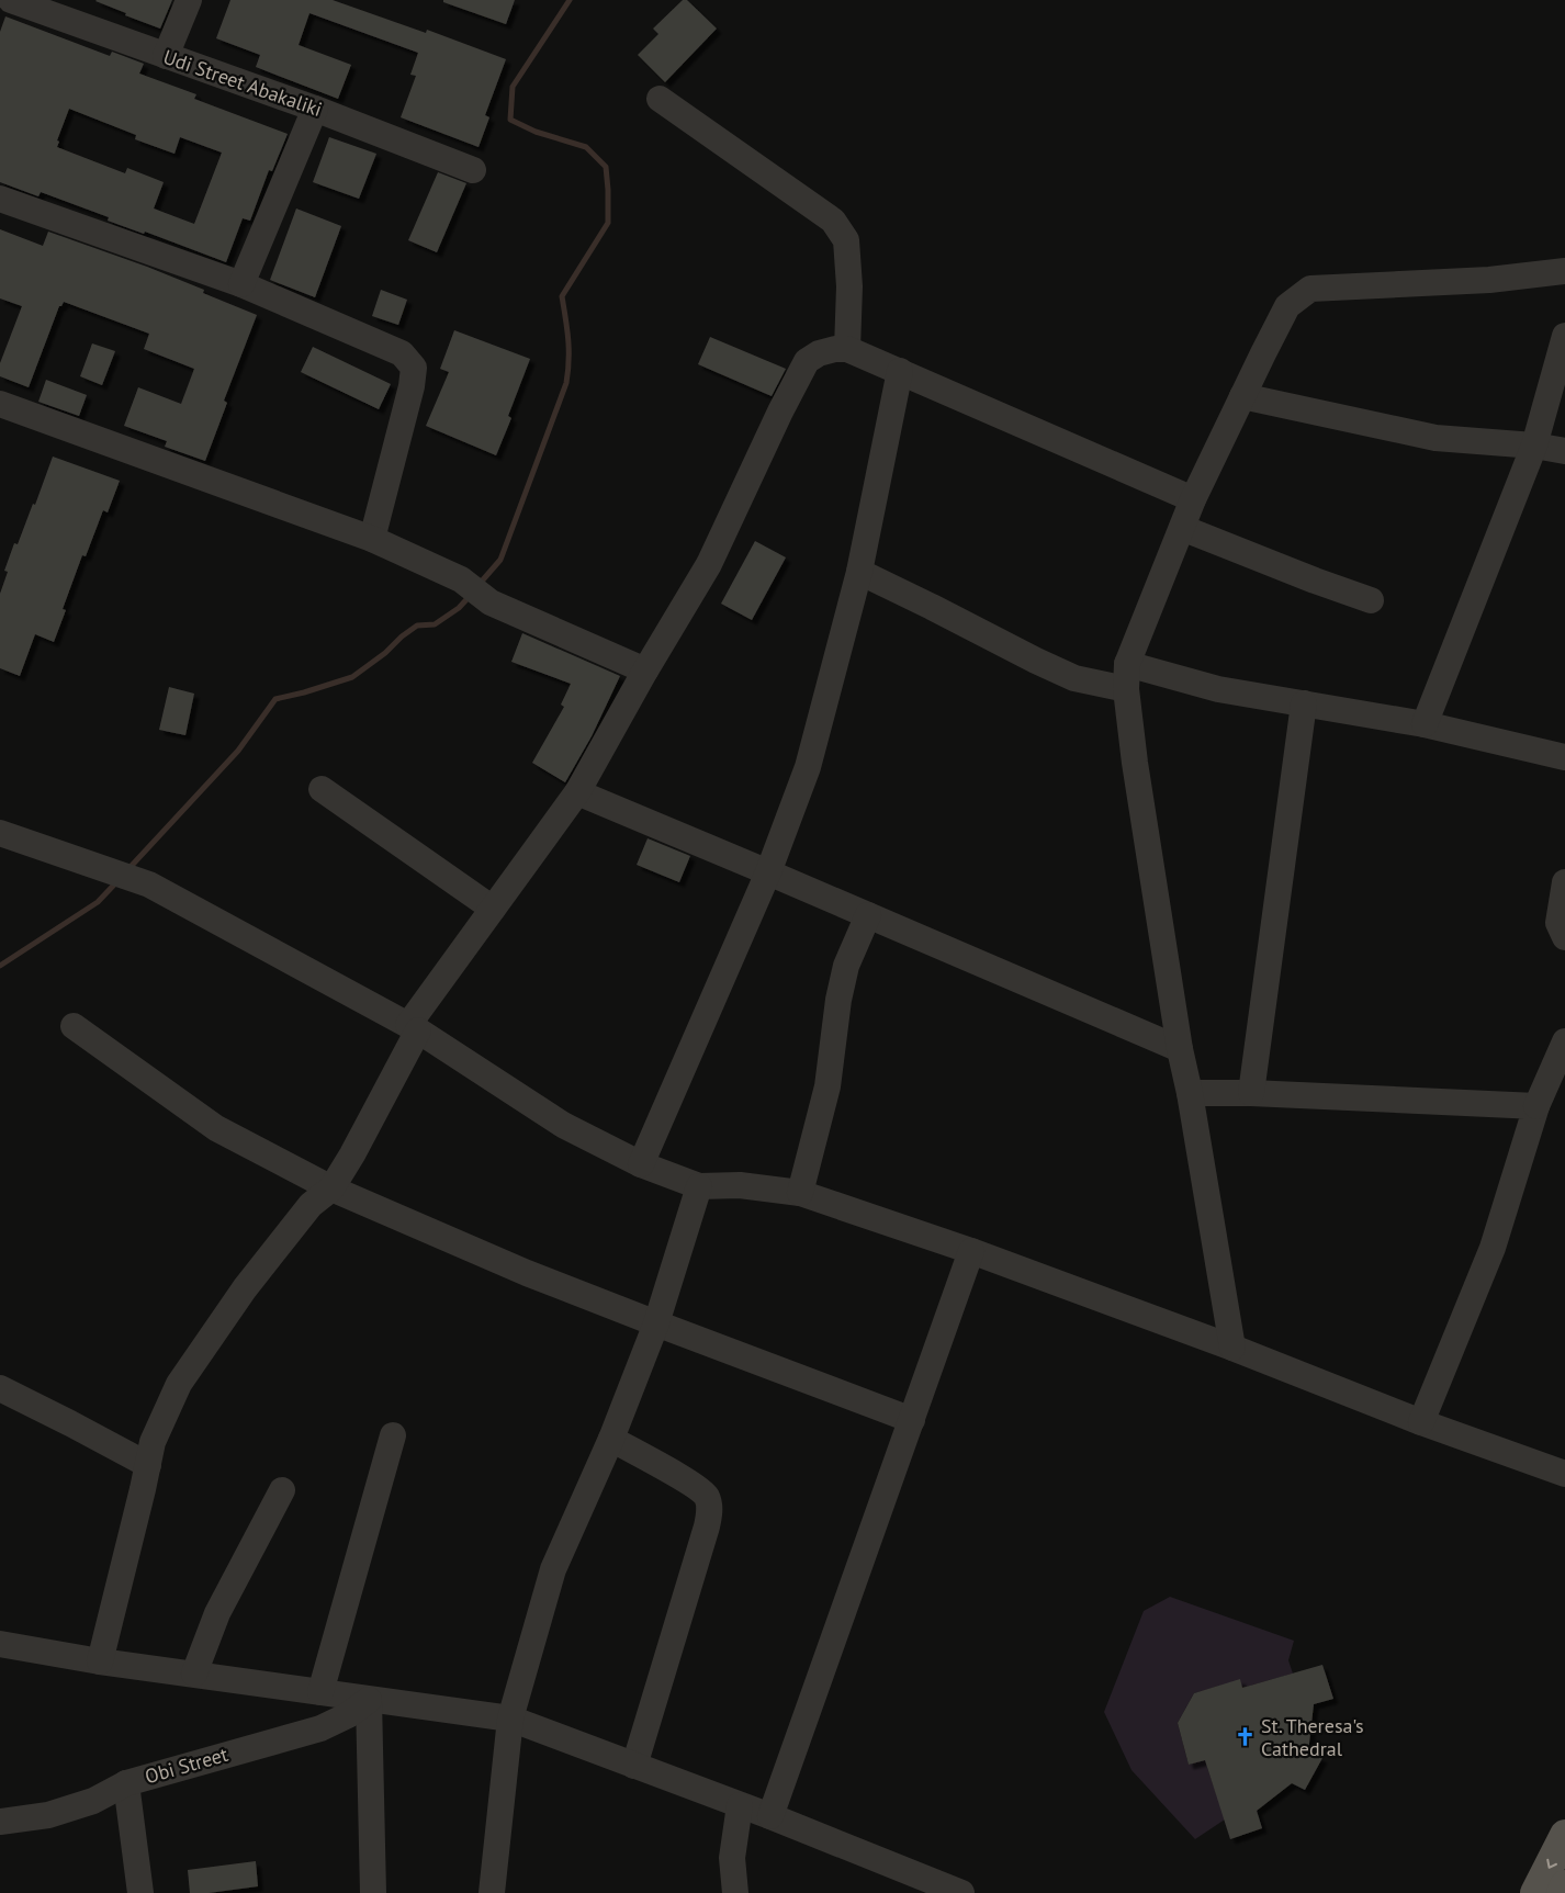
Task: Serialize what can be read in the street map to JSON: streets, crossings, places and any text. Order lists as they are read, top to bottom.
{
  "streets": {
    "street": ["Udi Street Abakaliki", "Obi Street"]
  },
  "places": {
    "church": ["St. Theresa's Cathedral"]
  }
}
